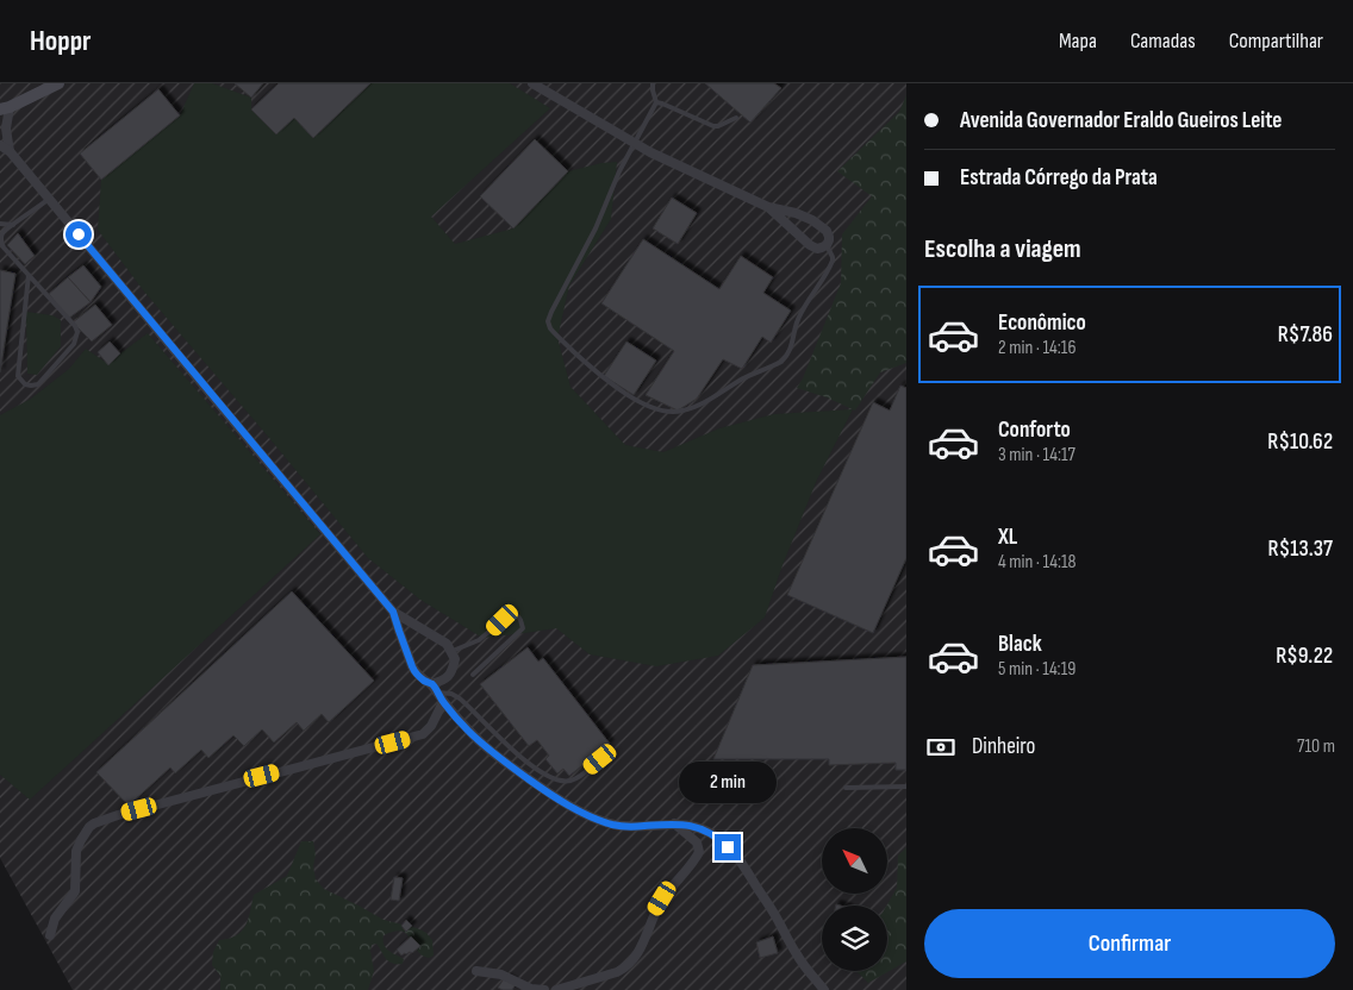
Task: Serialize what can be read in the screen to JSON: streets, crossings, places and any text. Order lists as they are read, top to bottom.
{
  "north": "top left",
  "page": {
    "header": "Hoppr",
    "nav": ["Mapa", "Camadas", "Compartilhar"],
    "banner": ["Avenida Governador Eraldo Gueiros Leite", "Estrada Córrego da Prata"],
    "heading": "Escolha a viagem",
    "list": [
      {
        "name": "Econômico",
        "note": "2 min · 14:16",
        "value": "R$7.86"
      },
      {
        "name": "Conforto",
        "note": "3 min · 14:17",
        "value": "R$10.62"
      },
      {
        "name": "XL",
        "note": "4 min · 14:18",
        "value": "R$13.37"
      },
      {
        "name": "Black",
        "note": "5 min · 14:19",
        "value": "R$9.22"
      }
    ],
    "pay": ["Dinheiro", "710 m"],
    "bubble": "2 min",
    "buttons": "Confirmar"
  }
}
